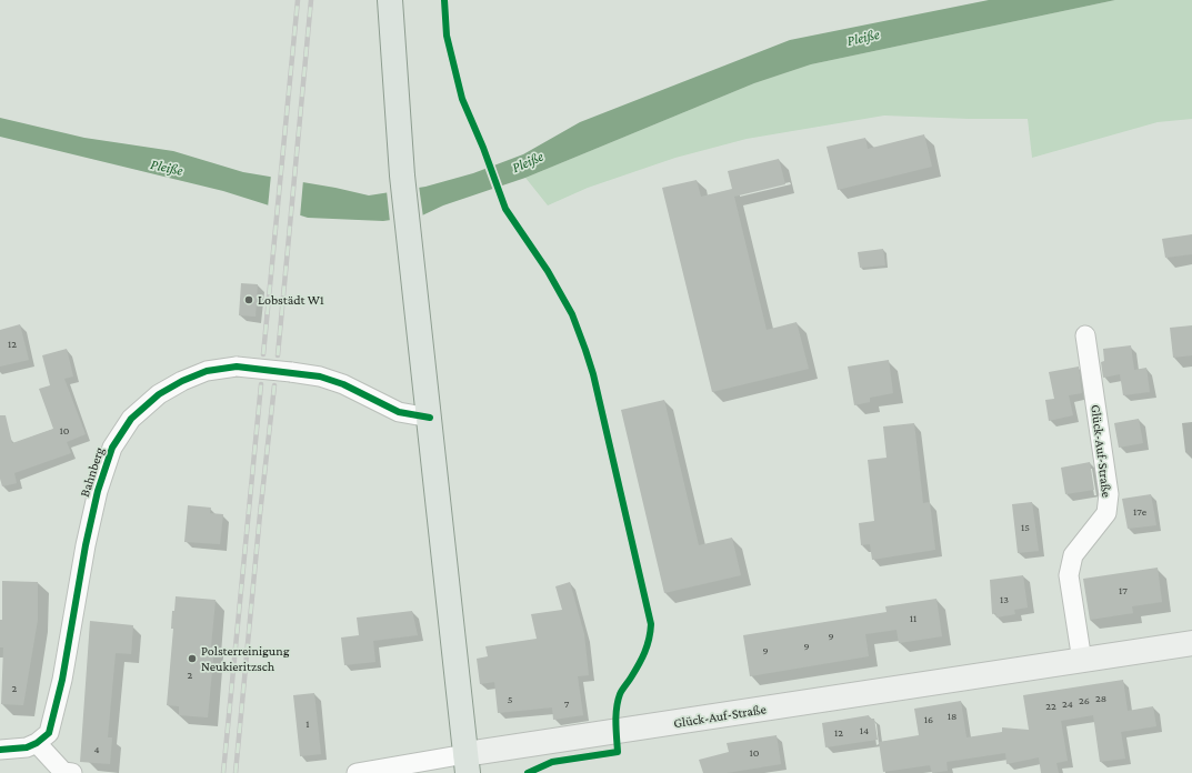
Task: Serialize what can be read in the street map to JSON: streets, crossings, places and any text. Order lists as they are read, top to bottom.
{
  "streets": {
    "main road": ["Glück-Auf-Straße"],
    "street": ["Bahnberg"]
  },
  "water": ["Pleiße"],
  "places": ["Lobstädt W1", "Polsterreinigung Neukieritzsch"],
  "house_numbers": [
    "12",
    "10",
    "17e",
    "15",
    "17",
    "13",
    "11",
    "9",
    "9",
    "9",
    "2",
    "2",
    "28",
    "5",
    "26",
    "7",
    "24",
    "22",
    "18",
    "16",
    "1",
    "14",
    "12",
    "4",
    "10"
  ]
}
